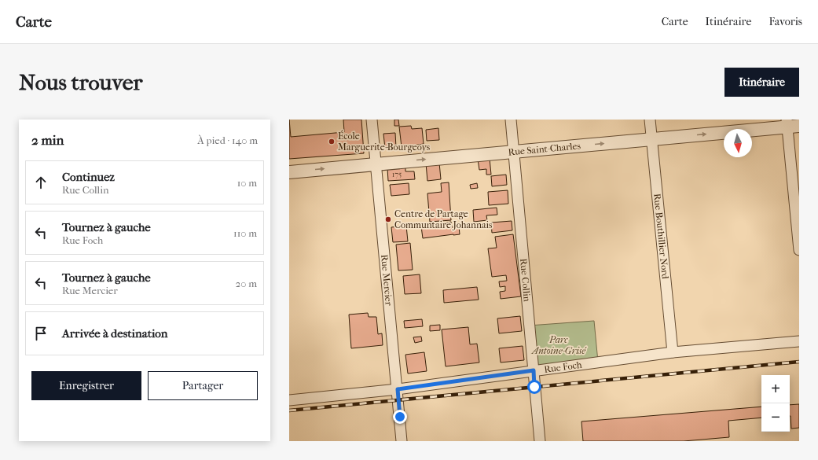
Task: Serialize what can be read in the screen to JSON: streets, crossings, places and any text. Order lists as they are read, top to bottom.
{
  "streets": {
    "street": [
      "Rue Saint-Charles",
      "Rue Bouthillier Nord",
      "Rue Mercier",
      "Rue Collin",
      "Rue Foch"
    ]
  },
  "crossings": [
    ["Rue Saint-Charles", "Rue Bouthillier Nord"],
    ["Rue Saint-Charles", "Rue Mercier"],
    ["Rue Saint-Charles", "Rue Collin"],
    ["Rue Bouthillier Nord", "Rue Foch"],
    ["Rue Mercier", "Rue Foch"],
    ["Rue Collin", "Rue Foch"]
  ],
  "one_way": ["Rue Saint-Charles"],
  "parks": ["Parc Antoine-Grisé"],
  "places": ["École Marguerite-Bourgeoys", "Centre de Partage Communtaire Johannais"],
  "house_numbers": ["175"],
  "north": "bottom",
  "page": {
    "header": "Carte",
    "nav": ["Carte", "Itinéraire", "Favoris"],
    "buttons": [
      "Itinéraire",
      ["Enregistrer", "Partager"]
    ],
    "title": "Nous trouver",
    "heading": ["2 min", "À pied · 140 m"],
    "list": [
      ["Continuez", "Rue Collin", "10 m"],
      ["Tournez à gauche", "Rue Foch", "110 m"],
      ["Tournez à gauche", "Rue Mercier", "20 m"],
      "Arrivée à destination"
    ],
    "map_buttons": ["+", "−"]
  }
}
